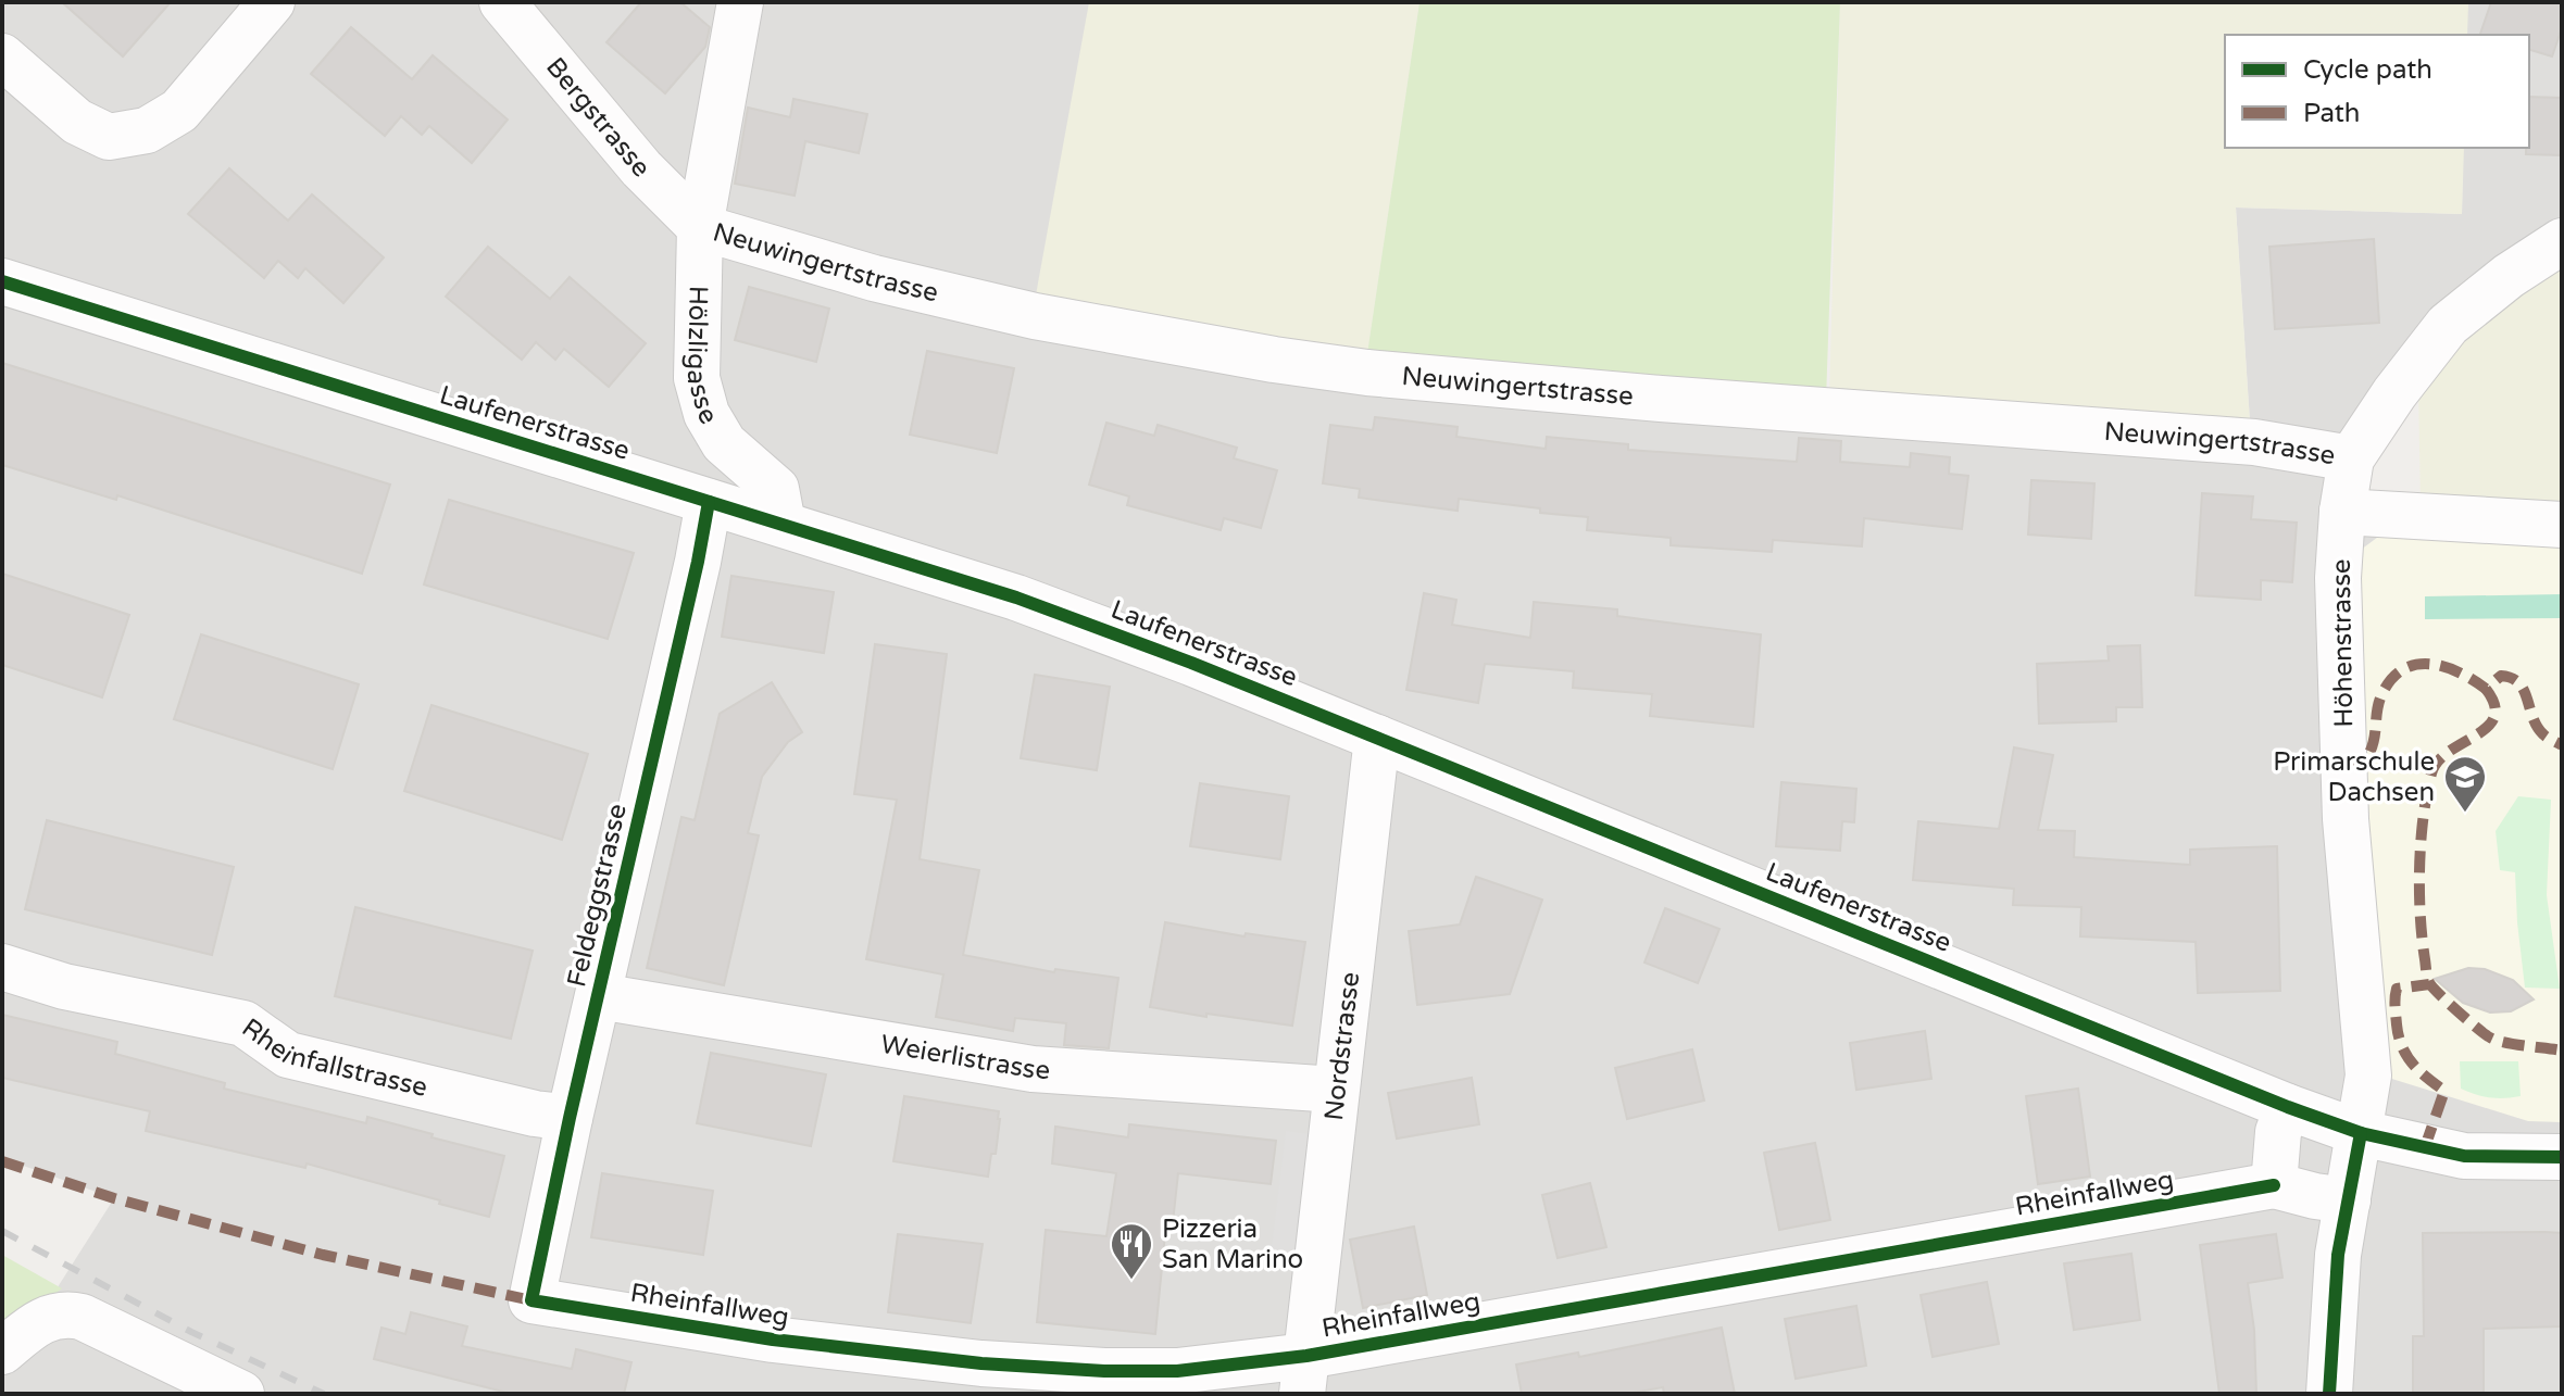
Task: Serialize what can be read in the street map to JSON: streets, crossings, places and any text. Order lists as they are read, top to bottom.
{
  "streets": {
    "street": [
      "Bergstrasse",
      "Neuwingertstrasse",
      "Hölzligasse",
      "Laufenerstrasse",
      "Höhenstrasse",
      "Feldeggstrasse",
      "Nordstrasse",
      "Rheinfallstrasse",
      "Weierlistrasse",
      "Rheinfallweg"
    ]
  },
  "crossings": [
    ["Bergstrasse", "Neuwingertstrasse"],
    ["Bergstrasse", "Hölzligasse"],
    ["Neuwingertstrasse", "Hölzligasse"],
    ["Neuwingertstrasse", "Höhenstrasse"],
    ["Hölzligasse", "Laufenerstrasse"],
    ["Laufenerstrasse", "Höhenstrasse"],
    ["Laufenerstrasse", "Feldeggstrasse"],
    ["Laufenerstrasse", "Nordstrasse"],
    ["Höhenstrasse", "Rheinfallweg"],
    ["Feldeggstrasse", "Rheinfallstrasse"],
    ["Feldeggstrasse", "Weierlistrasse"],
    ["Feldeggstrasse", "Rheinfallweg"],
    ["Nordstrasse", "Weierlistrasse"],
    ["Nordstrasse", "Rheinfallweg"]
  ],
  "places": {
    "school or university": ["Primarschule Dachsen"],
    "restaurant": ["Pizzeria San Marino"]
  },
  "legend": ["Cycle path", "Path"]
}
